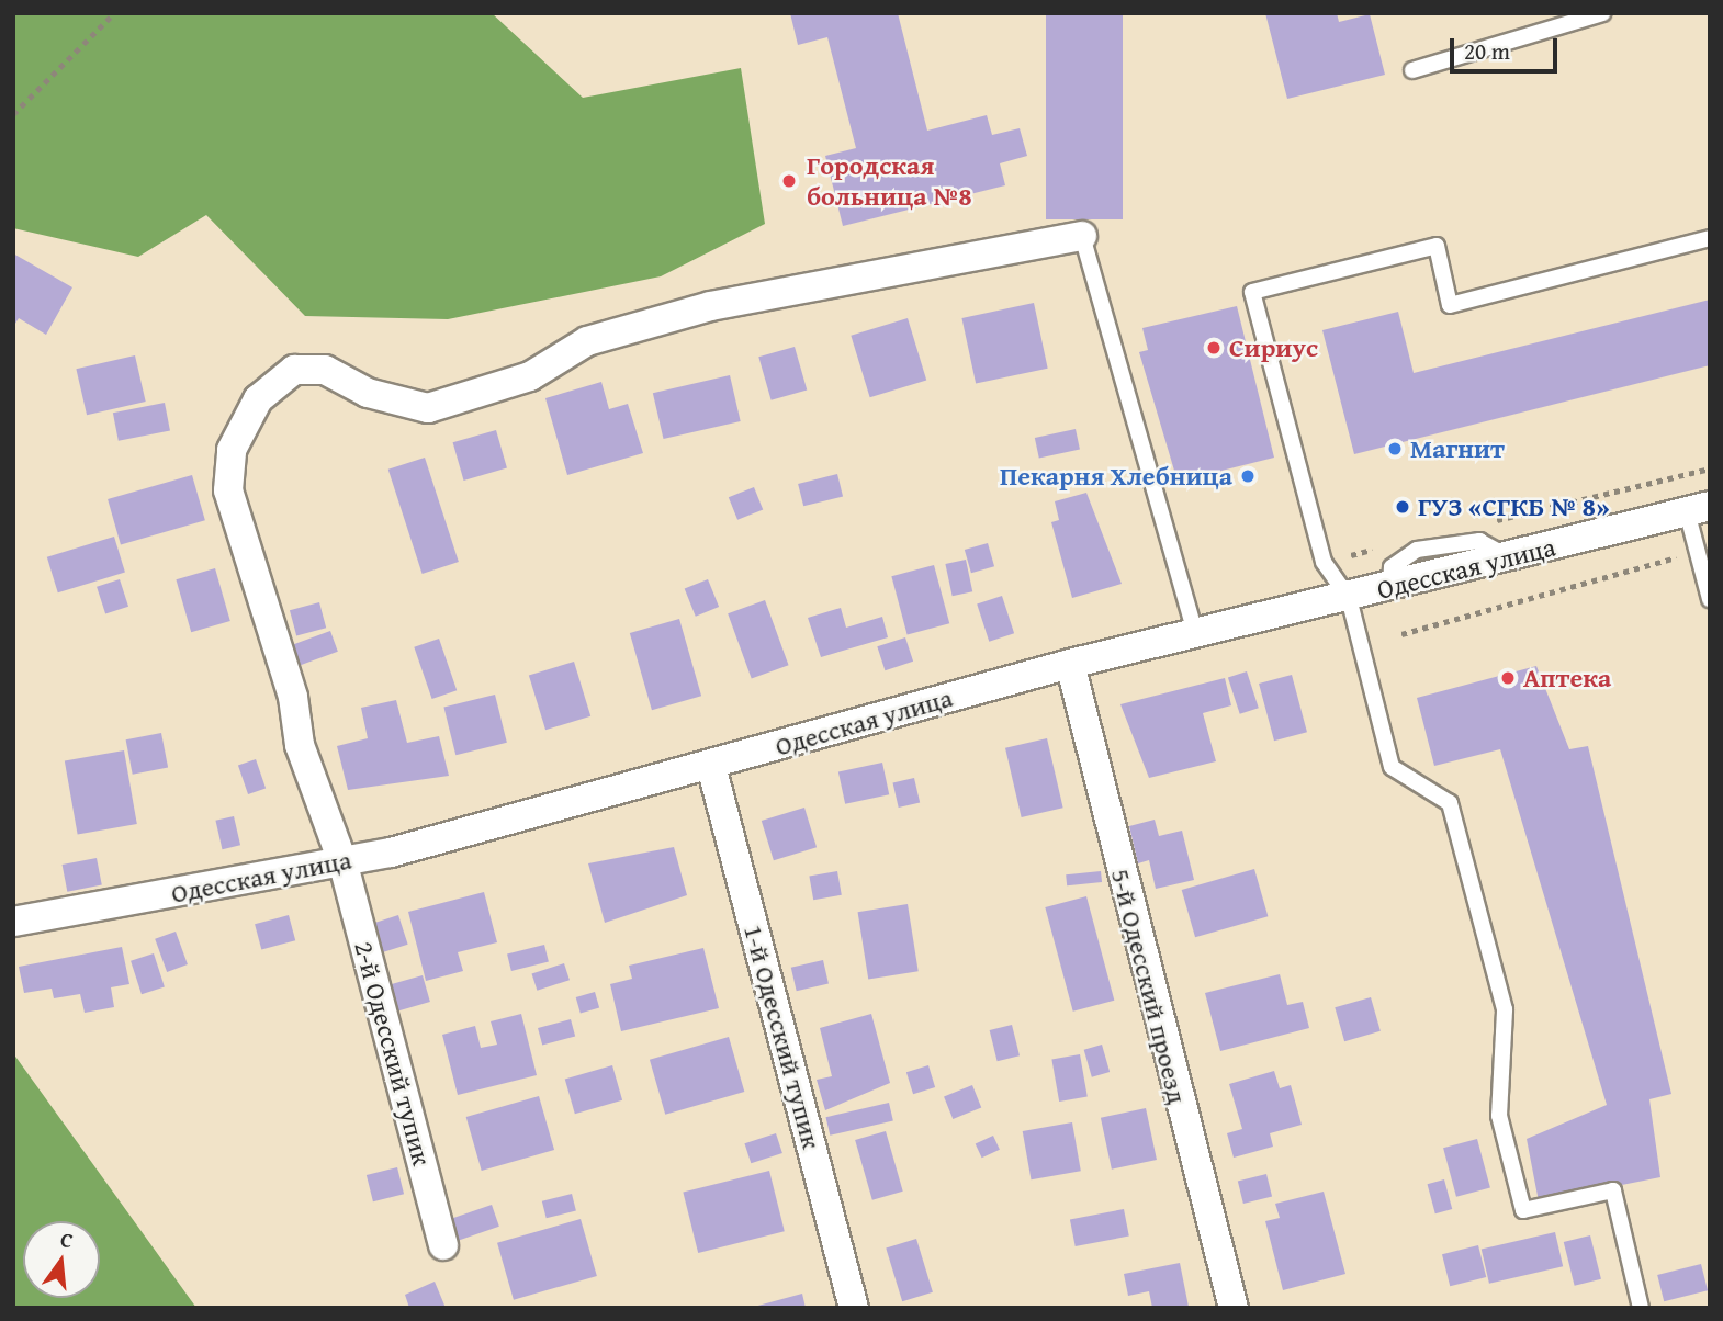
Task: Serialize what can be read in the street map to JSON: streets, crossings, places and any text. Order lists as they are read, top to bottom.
{
  "streets": {
    "street": [
      "Одесская улица",
      "5-й Одесский проезд",
      "1-й Одесский тупик",
      "2-й Одесский тупик"
    ]
  },
  "crossings": [
    ["Одесская улица", "5-й Одесский проезд"],
    ["Одесская улица", "1-й Одесский тупик"],
    ["Одесская улица", "2-й Одесский тупик"]
  ],
  "places": [
    "Городская больница №8",
    "Сириус",
    "Магнит",
    "Пекарня Хлебница",
    "ГУЗ «СГКБ № 8»",
    "Аптека"
  ],
  "scale_bar": "20 m",
  "north": "top"
}
